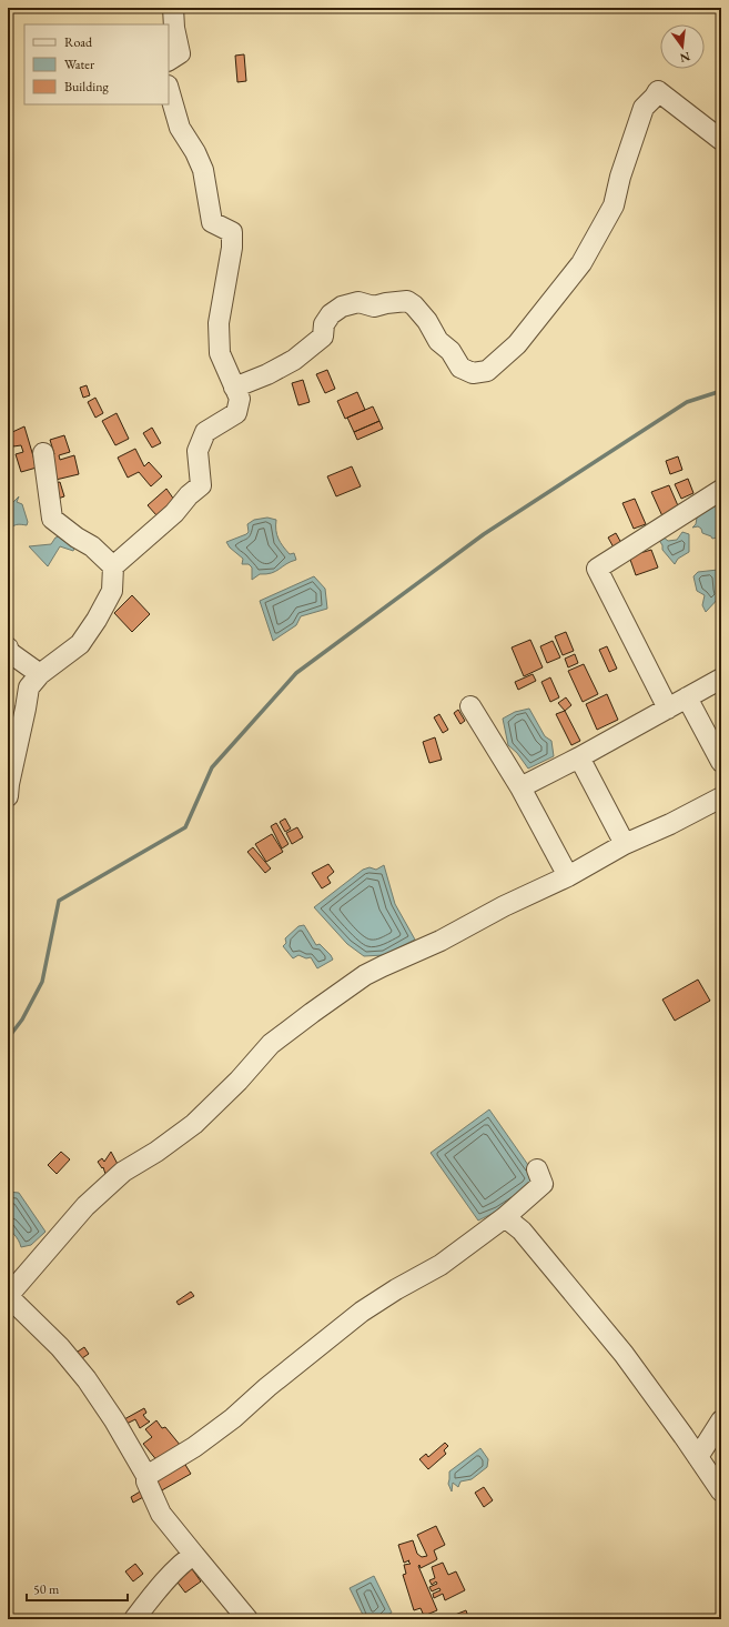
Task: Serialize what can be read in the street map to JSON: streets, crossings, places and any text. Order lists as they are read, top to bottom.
{
  "legend": ["Road", "Water", "Building"],
  "scale_bar": "50 m",
  "north": "bottom"
}
